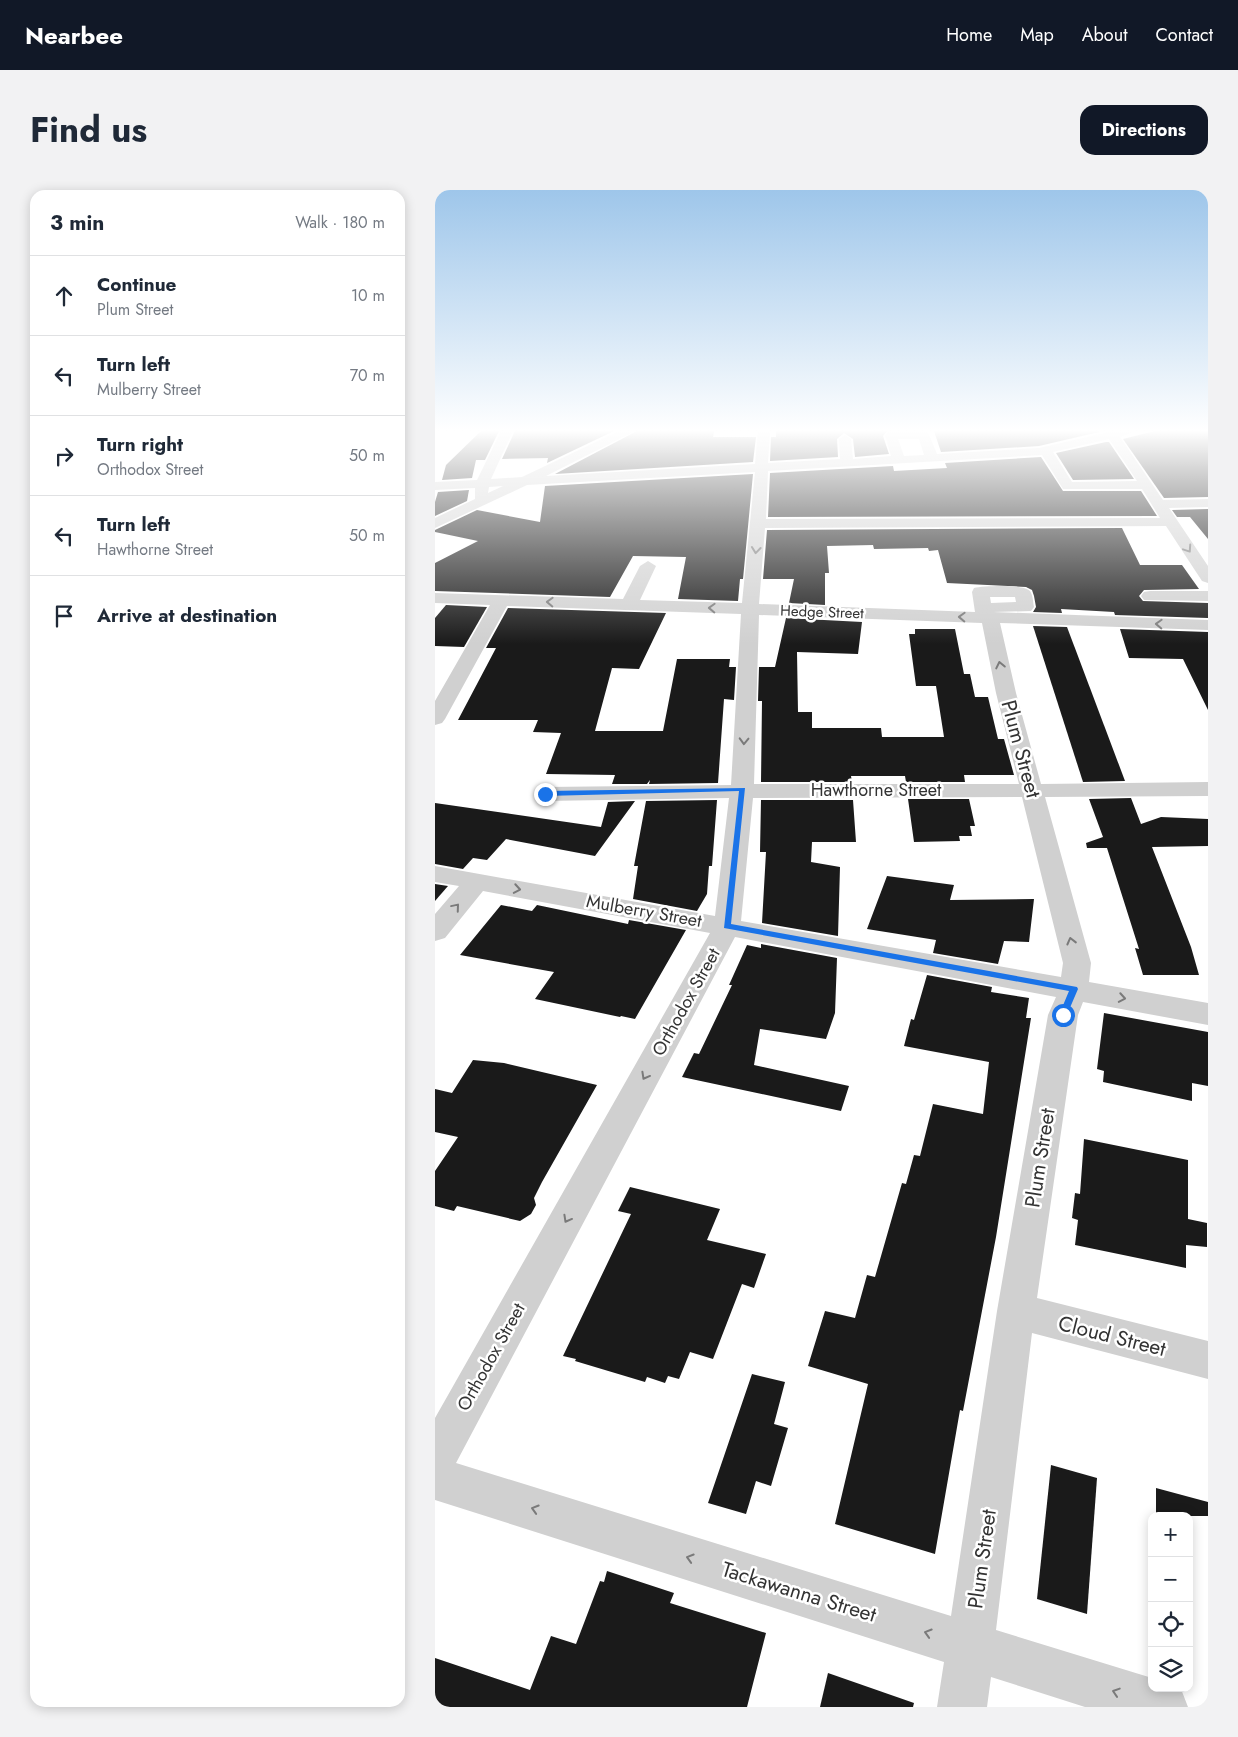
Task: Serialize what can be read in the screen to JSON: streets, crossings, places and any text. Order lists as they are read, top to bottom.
{
  "streets": {
    "street": [
      "Hedge Street",
      "Plum Street",
      "Hawthorne Street",
      "Mulberry Street",
      "Orthodox Street",
      "Cloud Street",
      "Tackawanna Street"
    ]
  },
  "crossings": [
    ["Hedge Street", "Plum Street"],
    ["Hedge Street", "Orthodox Street"],
    ["Plum Street", "Hawthorne Street"],
    ["Plum Street", "Mulberry Street"],
    ["Plum Street", "Cloud Street"],
    ["Plum Street", "Tackawanna Street"],
    ["Hawthorne Street", "Orthodox Street"],
    ["Mulberry Street", "Orthodox Street"]
  ],
  "one_way": ["Mulberry Street", "Orthodox Street", "Tackawanna Street"],
  "page": {
    "header": "Nearbee",
    "nav": [
      "Home",
      "Map",
      "About",
      "Contact"
    ],
    "title": "Find us",
    "buttons": "Directions",
    "heading": ["3 min", "Walk · 180 m"],
    "list": [
      ["Continue", "Plum Street", "10 m"],
      ["Turn left", "Mulberry Street", "70 m"],
      ["Turn right", "Orthodox Street", "50 m"],
      ["Turn left", "Hawthorne Street", "50 m"],
      "Arrive at destination"
    ],
    "map_buttons": ["+", "−"]
  }
}
